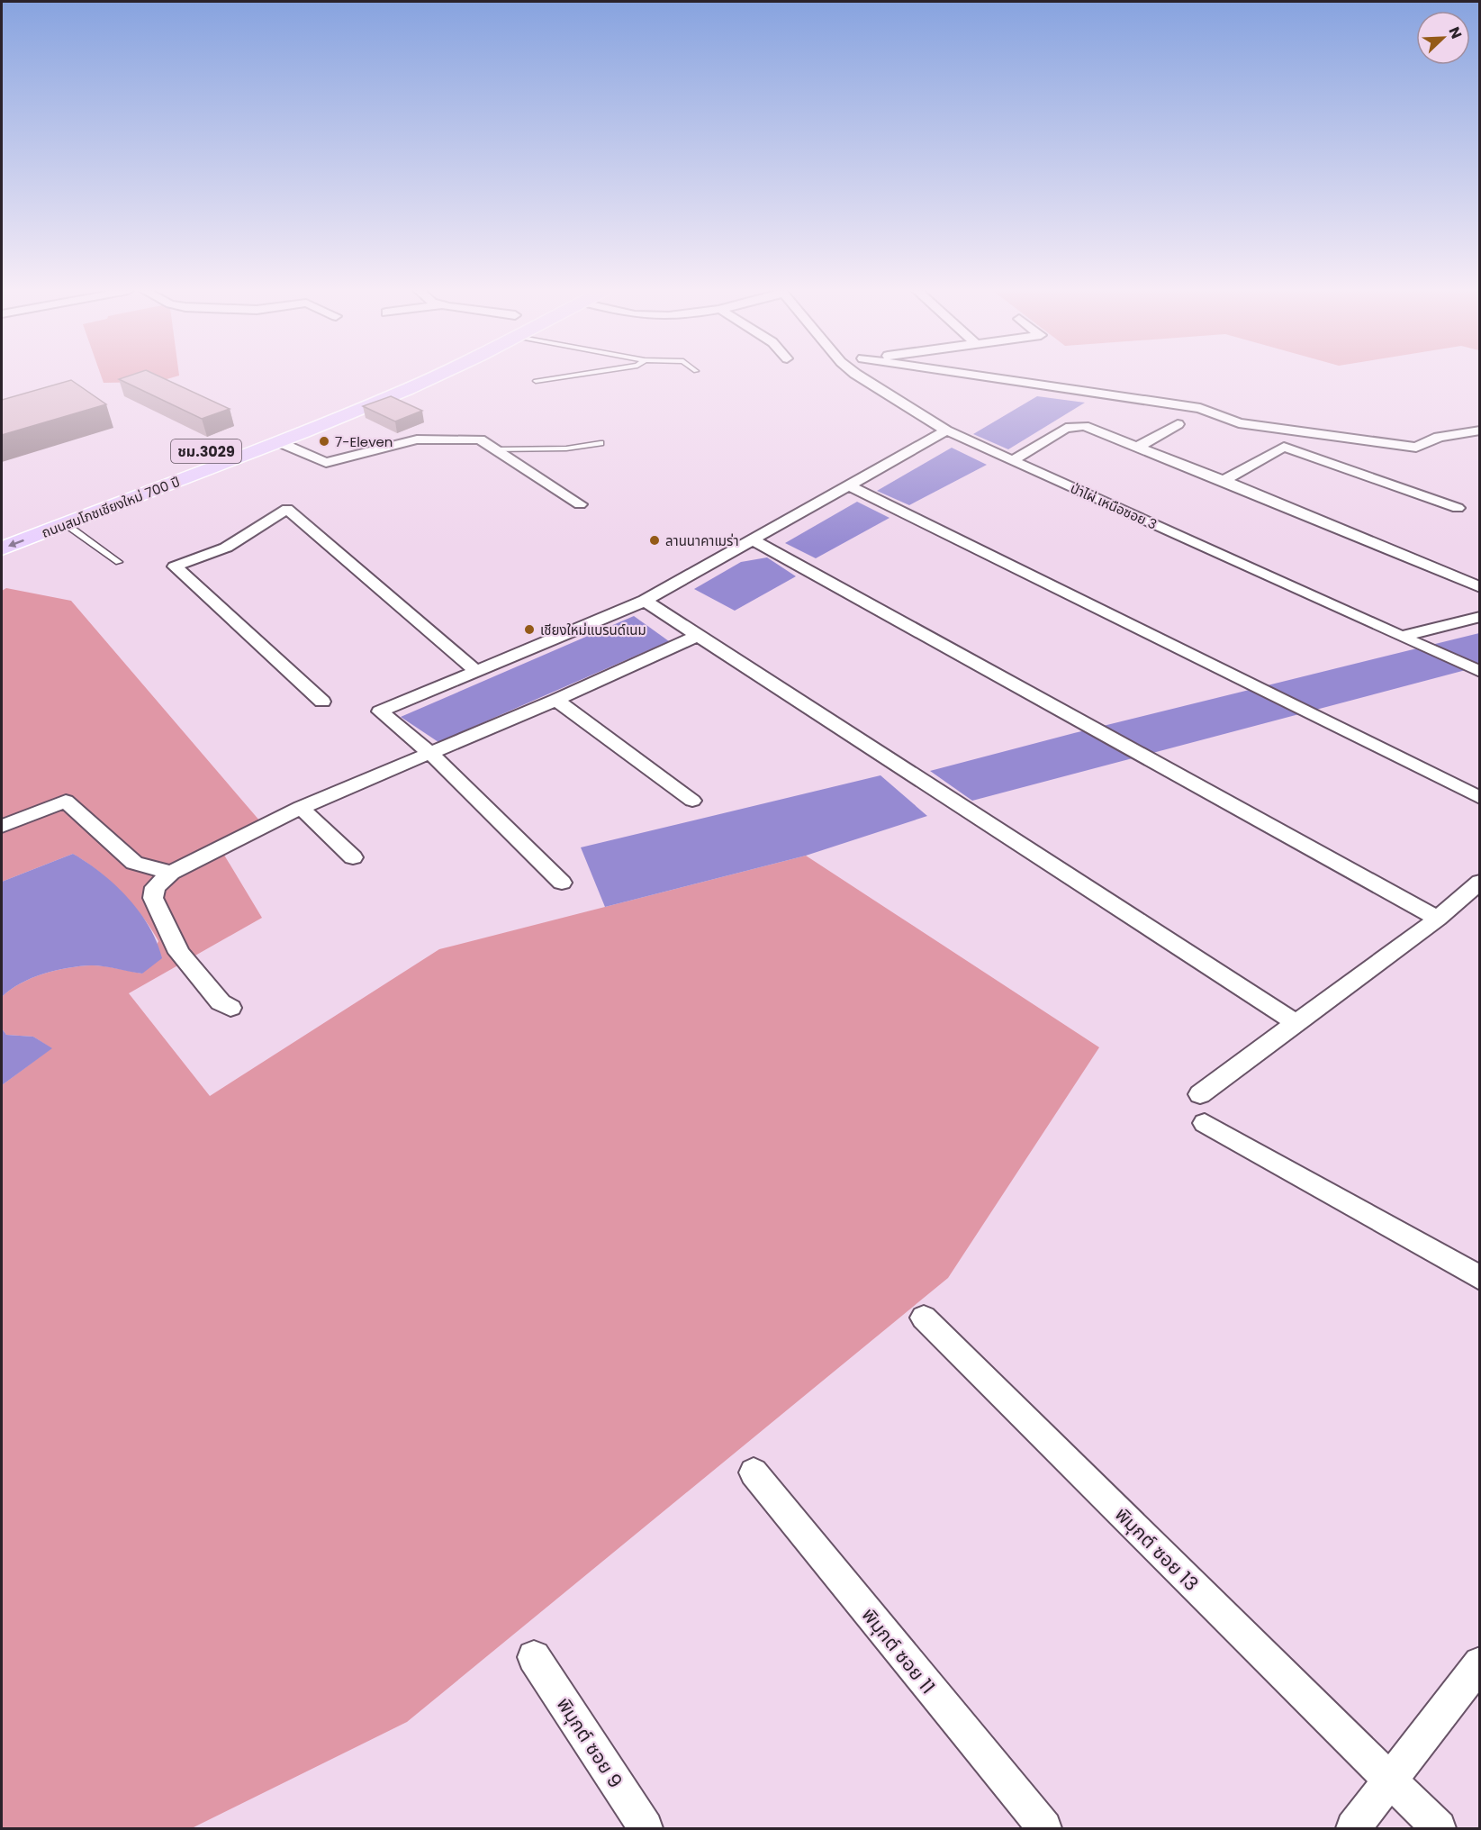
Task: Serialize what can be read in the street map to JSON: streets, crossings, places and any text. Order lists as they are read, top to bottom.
{
  "streets": {
    "main road": ["ชม.3029", "ถนนสมโภชเชียงใหม่ 700 ปี"],
    "street": [
      "ป่าไผ่ เหนือซอย 3",
      "พิมุกต์ ซอย 13",
      "พิมุกต์ ซอย 11",
      "พิมุกต์ ซอย 9"
    ]
  },
  "places": ["7-Eleven", "ลานนาคาเมร่า", "เชียงใหม่แบรนด์เนม"],
  "north": "top right"
}
